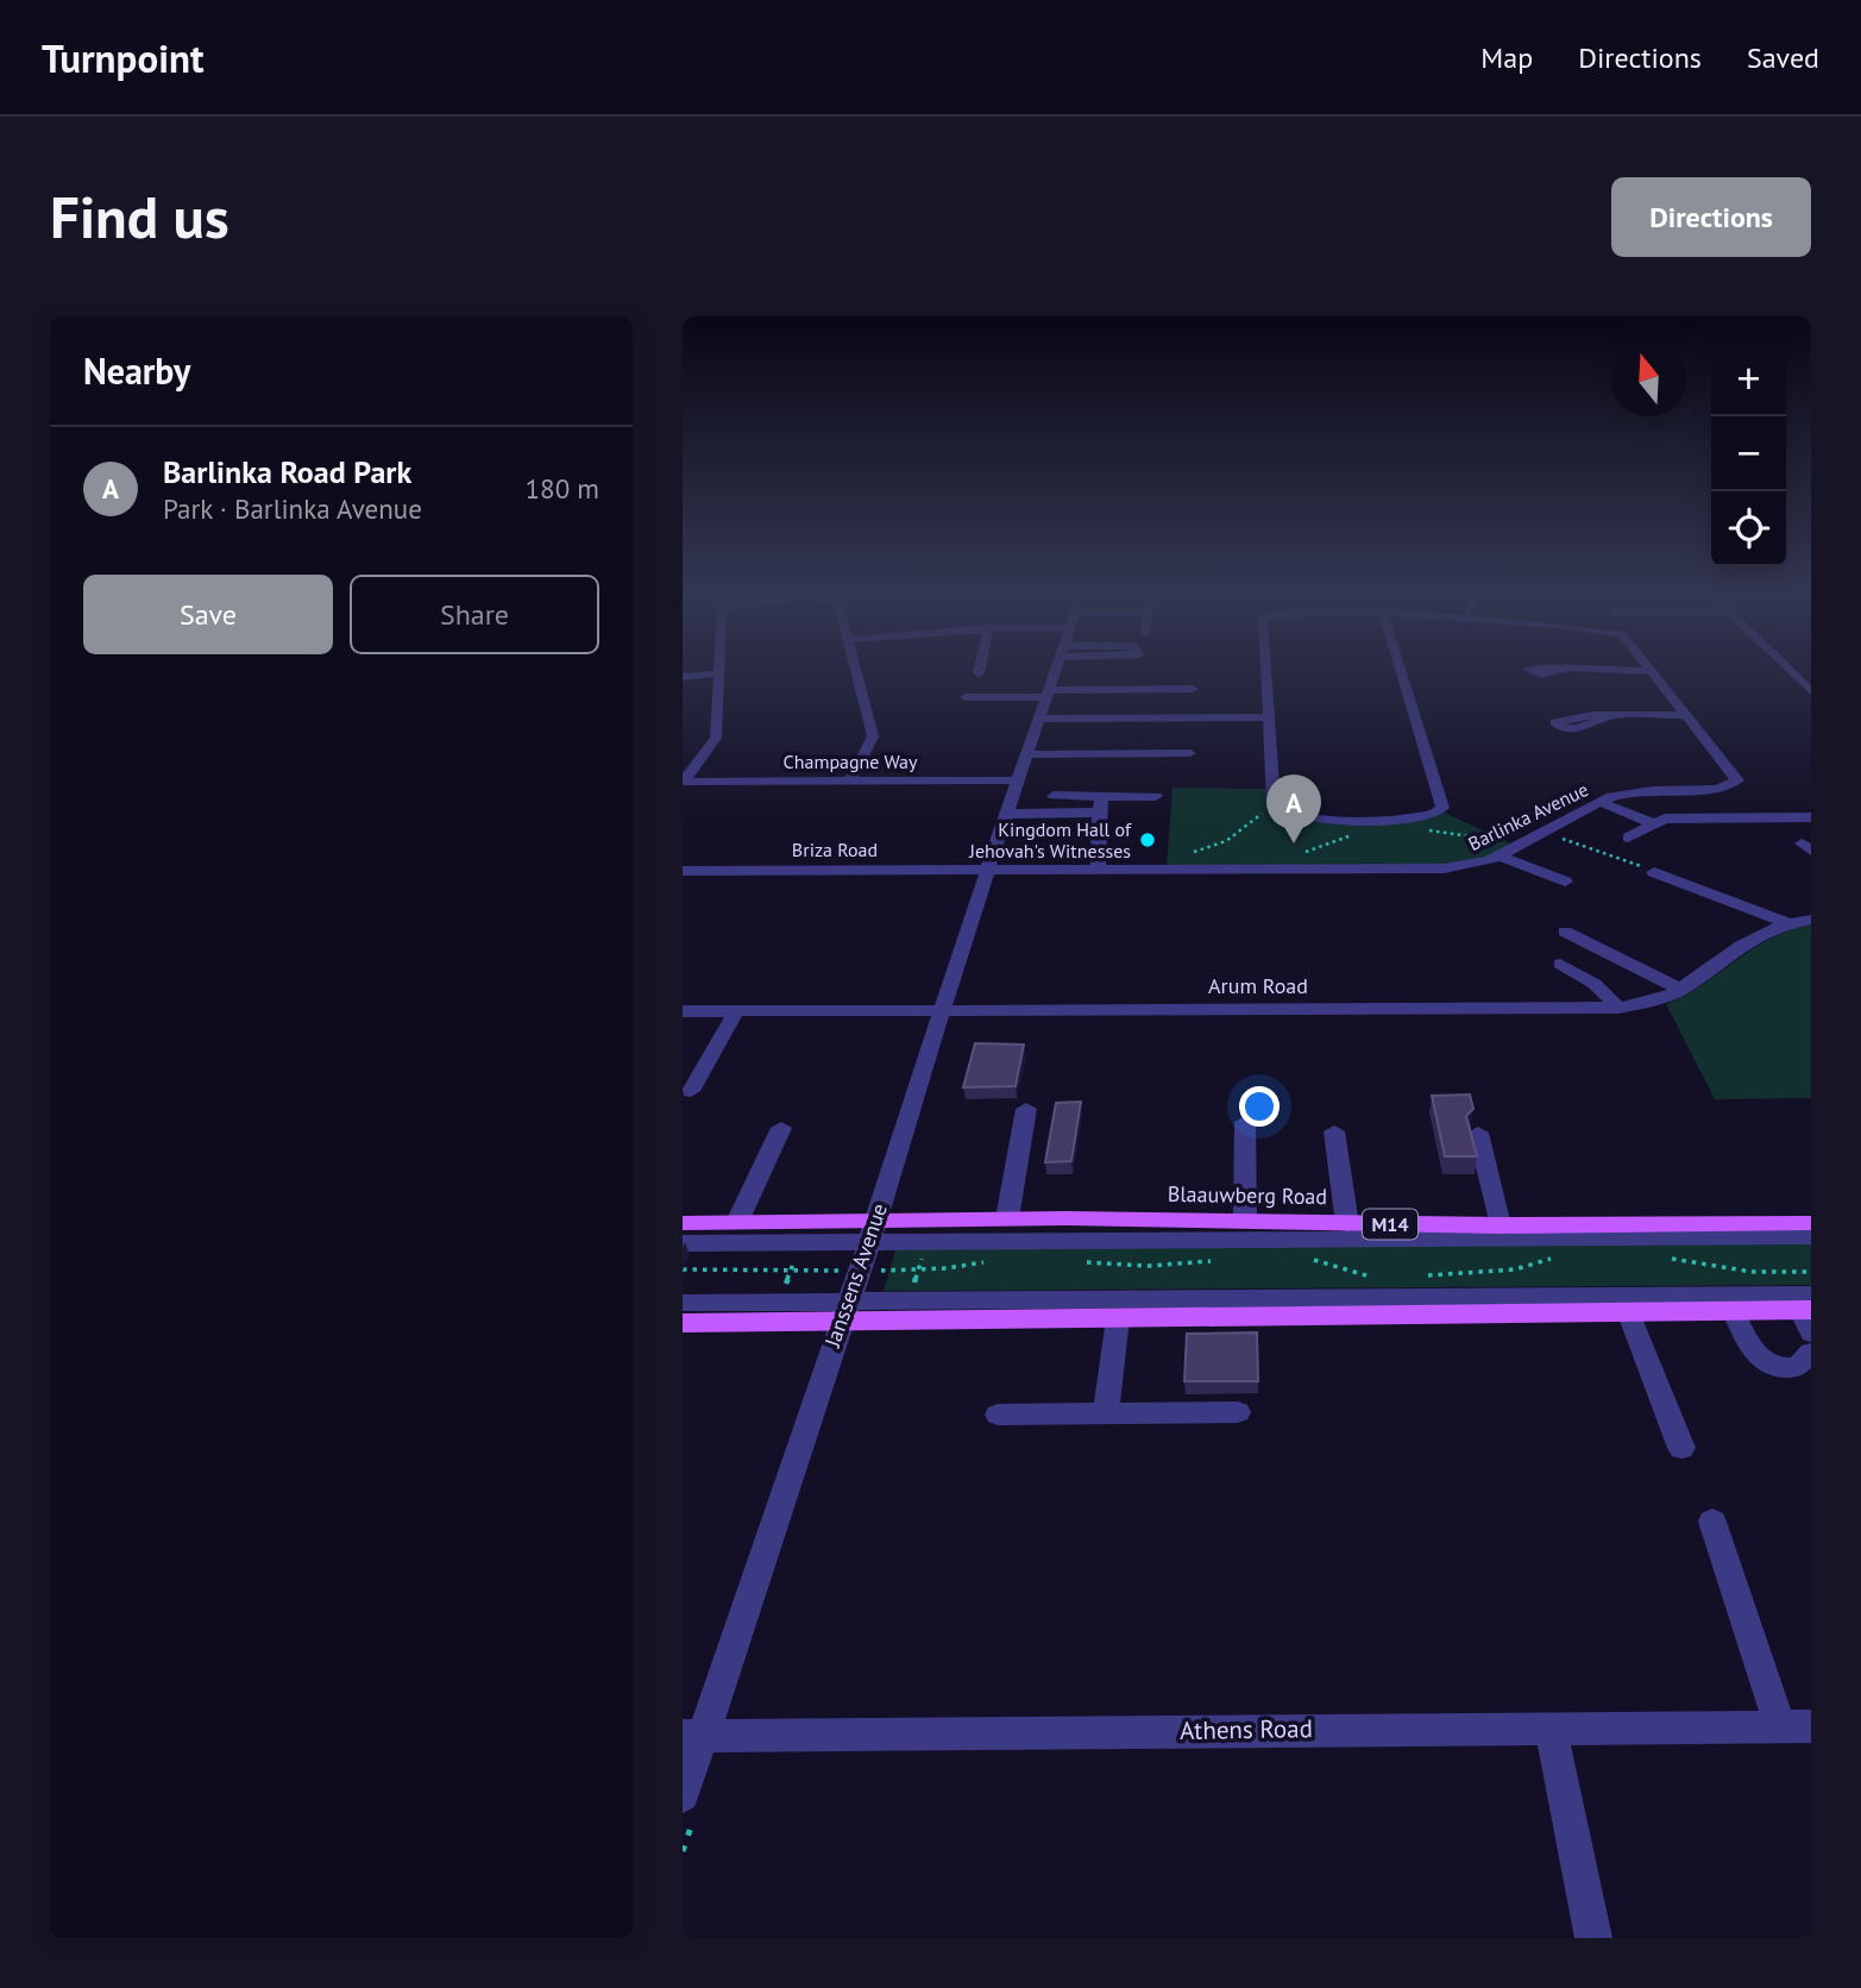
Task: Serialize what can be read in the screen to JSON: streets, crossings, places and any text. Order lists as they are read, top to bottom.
{
  "streets": {
    "main road": ["Blaauwberg Road", "M14"],
    "street": [
      "Champagne Way",
      "Barlinka Avenue",
      "Briza Road",
      "Arum Road",
      "Janssens Avenue",
      "Athens Road"
    ]
  },
  "crossings": [
    ["Champagne Way", "Janssens Avenue"],
    ["Barlinka Avenue", "Briza Road"],
    ["Barlinka Avenue", "Janssens Avenue"],
    ["Briza Road", "Janssens Avenue"],
    ["Arum Road", "Janssens Avenue"],
    ["Blaauwberg Road", "Janssens Avenue"],
    ["Janssens Avenue", "Athens Road"]
  ],
  "places": ["Kingdom Hall of Jehovah's Witnesses"],
  "north": "top",
  "page": {
    "header": "Turnpoint",
    "nav": ["Map", "Directions", "Saved"],
    "buttons": [
      "Directions",
      ["Save", "Share"]
    ],
    "title": "Find us",
    "heading": "Nearby",
    "map_buttons": ["+", "−"],
    "list": [
      {
        "mark": "A",
        "name": "Barlinka Road Park",
        "note": "Park · Barlinka Avenue",
        "value": "180 m"
      }
    ],
    "pins": "A"
  }
}
